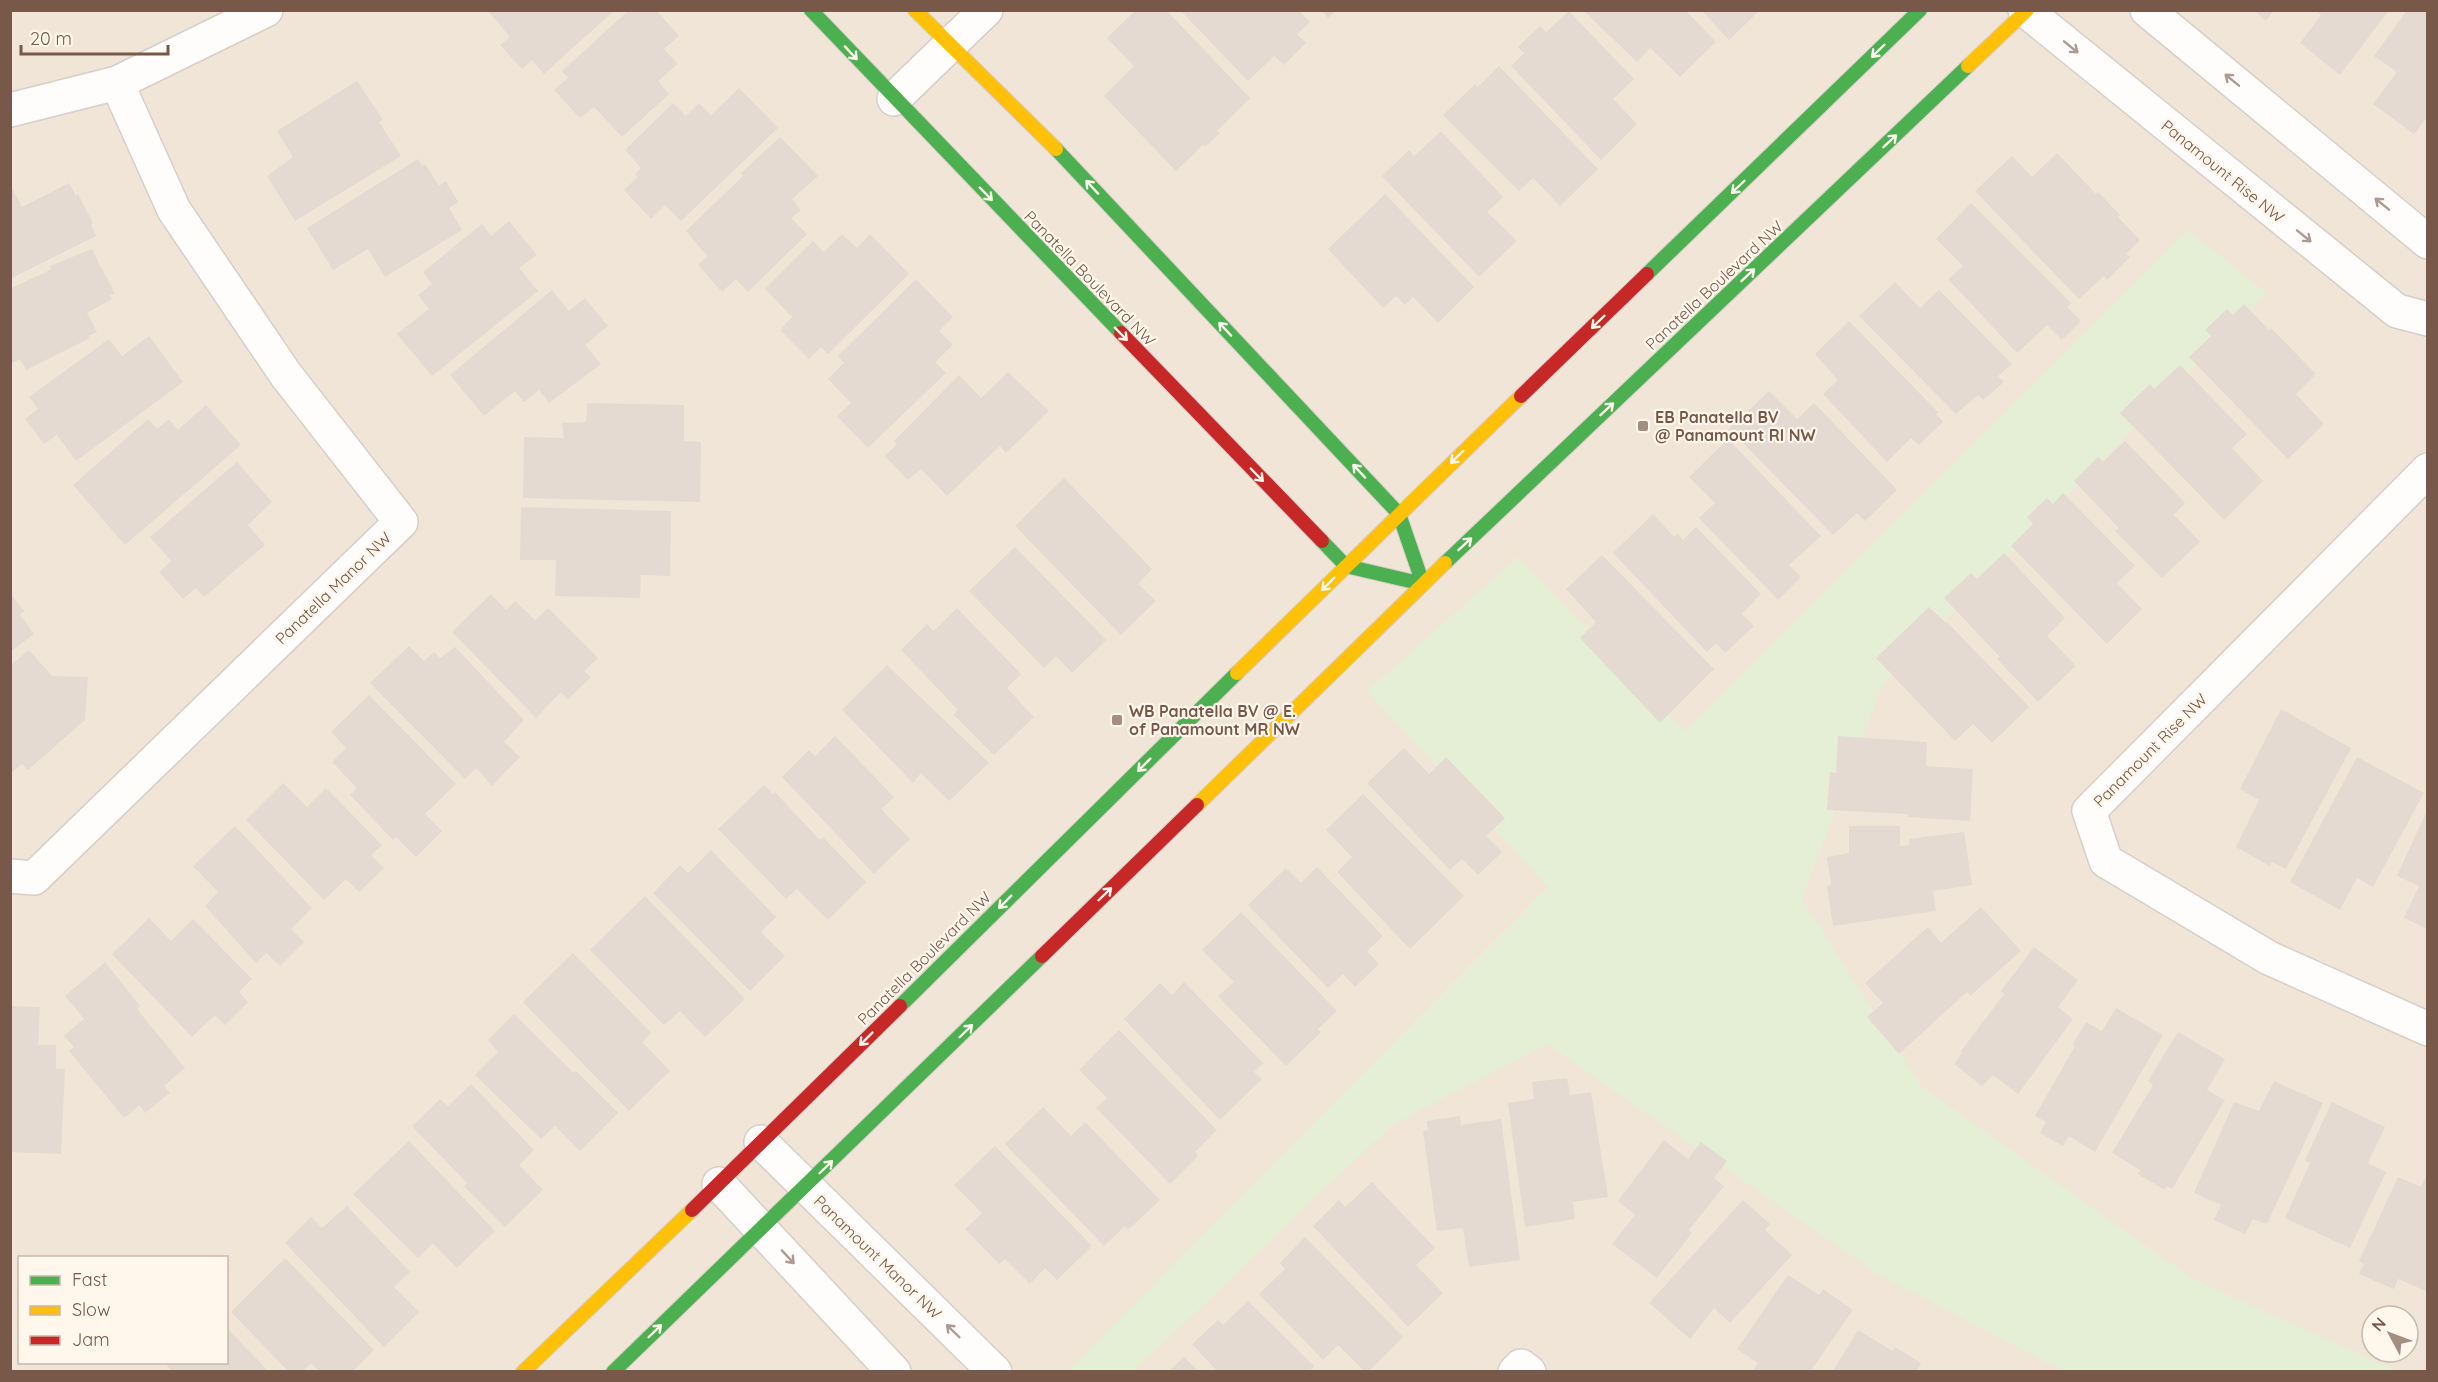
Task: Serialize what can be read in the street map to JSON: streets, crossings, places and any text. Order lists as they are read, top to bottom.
{
  "streets": {
    "street": [
      "Panamount Rise NW",
      "Panatella Boulevard NW",
      "Panatella Manor NW",
      "Panamount Manor NW"
    ]
  },
  "crossings": [
    ["Panamount Rise NW", "Panatella Boulevard NW"],
    ["Panatella Boulevard NW", "Panamount Manor NW"]
  ],
  "places": {
    "transit": ["EB Panatella BV @ Panamount RI NW", "WB Panatella BV @ E. of Panamount MR NW"]
  },
  "legend": ["Fast", "Slow", "Jam"],
  "scale_bar": "20 m",
  "north": "top left"
}
